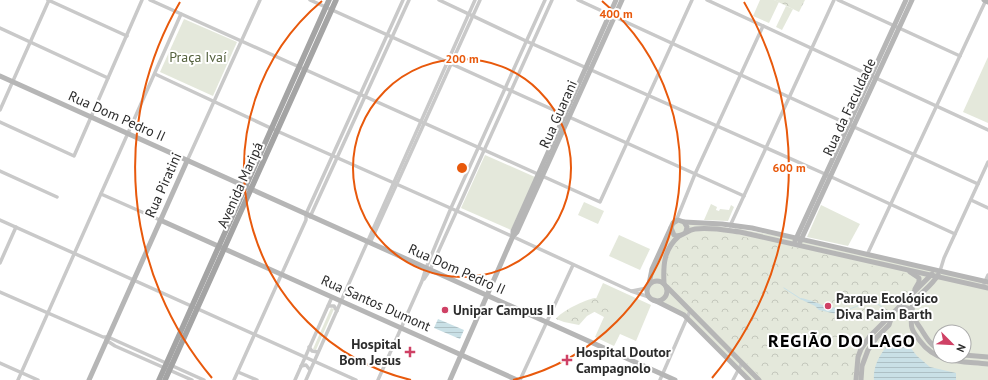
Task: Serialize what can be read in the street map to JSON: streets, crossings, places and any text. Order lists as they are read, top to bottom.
{
  "streets": {
    "main road": ["Avenida Maripá"],
    "street": [
      "Rua da Faculdade",
      "Rua Guarani",
      "Rua Dom Pedro II",
      "Rua Piratini",
      "Rua Santos Dumont"
    ]
  },
  "crossings": [
    ["Rua Guarani", "Rua Dom Pedro II"],
    ["Rua Guarani", "Rua Santos Dumont"],
    ["Rua Dom Pedro II", "Rua Piratini"],
    ["Rua Dom Pedro II", "Avenida Maripá"],
    ["Rua Piratini", "Rua Santos Dumont"],
    ["Avenida Maripá", "Rua Santos Dumont"]
  ],
  "districts": ["REGIÃO DO LAGO"],
  "parks": ["Praça Ivaí"],
  "places": {
    "other": ["Parque Ecológico Diva Paim Barth", "Unipar Campus II"],
    "health": ["Hospital Bom Jesus", "Hospital Doutor Campagnolo"]
  },
  "north": "bottom right",
  "rings": ["400 m", "200 m", "600 m"]
}
